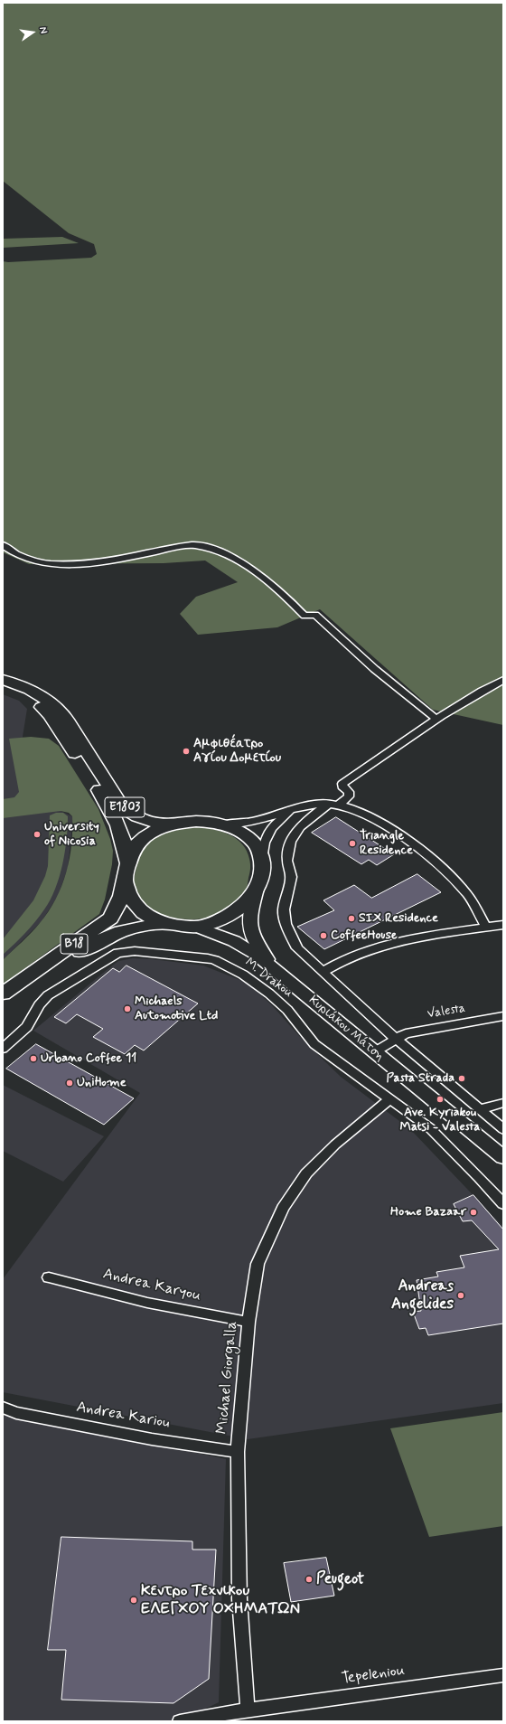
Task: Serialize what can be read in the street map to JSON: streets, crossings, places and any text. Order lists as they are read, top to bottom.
{
  "streets": {
    "main road": ["E1803", "B18", "Κυριάκου Μάτση"],
    "street": [
      "M. Drakou",
      "Valesta",
      "Andrea Karyou",
      "Michael Giorgalla",
      "Andrea Kariou",
      "Tepeleniou"
    ]
  },
  "crossings": [
    ["E1803", "B18"],
    ["E1803", "Κυριάκου Μάτση"],
    ["B18", "Κυριάκου Μάτση"],
    ["M. Drakou", "Michael Giorgalla"],
    ["Valesta", "Κυριάκου Μάτση"],
    ["Andrea Karyou", "Michael Giorgalla"],
    ["Michael Giorgalla", "Andrea Kariou"],
    ["Michael Giorgalla", "Tepeleniou"]
  ],
  "places": [
    "Αμφιθέατρο Αγίου Δομετίου",
    "University of Nicosia",
    "Triangle Residence",
    "SIX Residence",
    "CoffeeHouse",
    "Michaels Automotive Ltd",
    "Urbano Coffee 11",
    "Pasta Strada",
    "UniHome",
    "Ave. Kyriakou Matsi - Valesta",
    "Home Bazaar",
    "Andreas Angelides",
    "Peugeot",
    "Κεντρο Τεχνικου ΕΛΕΓΧΟΥ ΟΧΗΜΑΤΩΝ"
  ],
  "north": "right"
}
